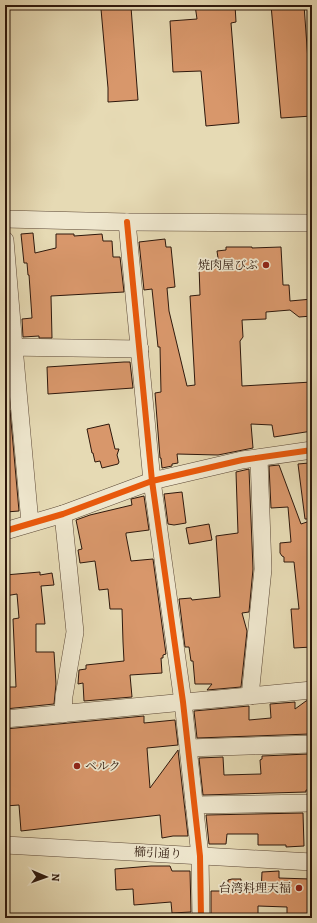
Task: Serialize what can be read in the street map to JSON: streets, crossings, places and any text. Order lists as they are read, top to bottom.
{
  "streets": {
    "street": ["櫛引通り"]
  },
  "places": ["焼肉屋びぶ", "ベルク", "台湾料理天福"],
  "north": "right"
}
